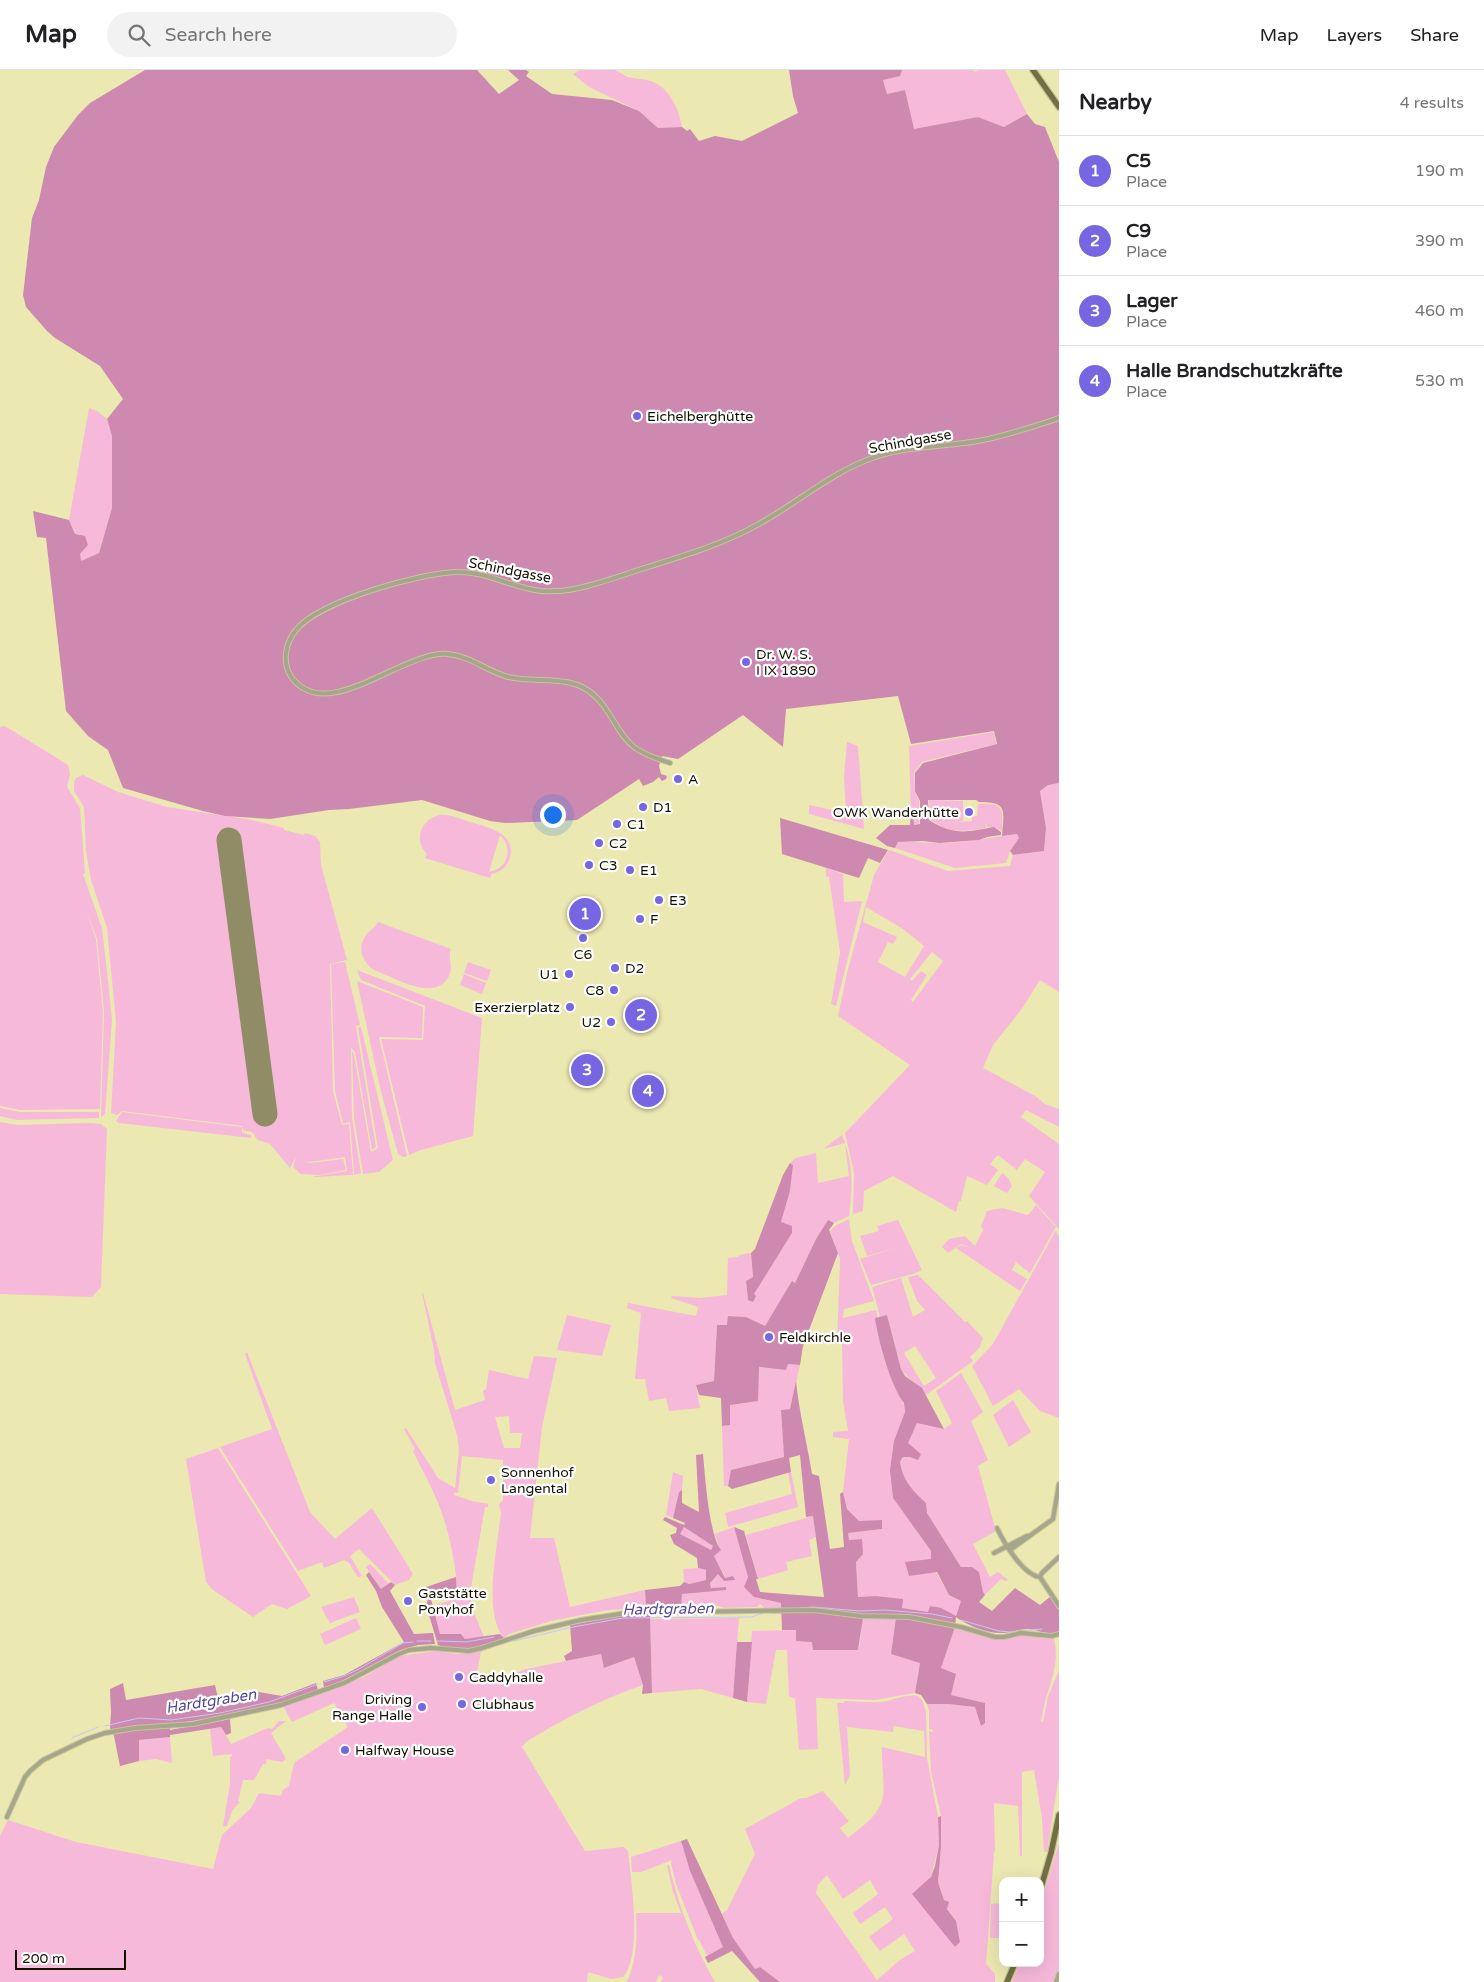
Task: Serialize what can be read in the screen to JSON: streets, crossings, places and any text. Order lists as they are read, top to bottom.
{
  "streets": {
    "street": ["Schindgasse"]
  },
  "water": ["Hardtgraben"],
  "places": [
    "Eichelberghütte",
    "Dr. W. S. I IX 1890",
    "A",
    "D1",
    "OWK Wanderhütte",
    "C1",
    "C2",
    "C3",
    "E1",
    "E3",
    "F",
    "C6",
    "D2",
    "U1",
    "C8",
    "Exerzierplatz",
    "U2",
    "Feldkirchle",
    "Sonnenhof Langental",
    "Gaststätte Ponyhof",
    "Caddyhalle",
    "Clubhaus",
    "Driving Range Halle",
    "Halfway House"
  ],
  "scale_bar": "200 m",
  "page": {
    "header": "Map",
    "search": "Search here",
    "nav": ["Map", "Layers", "Share"],
    "heading": ["Nearby", "4 results"],
    "list": [
      {
        "mark": "1",
        "name": "C5",
        "note": "Place",
        "value": "190 m"
      },
      {
        "mark": "2",
        "name": "C9",
        "note": "Place",
        "value": "390 m"
      },
      {
        "mark": "3",
        "name": "Lager",
        "note": "Place",
        "value": "460 m"
      },
      {
        "mark": "4",
        "name": "Halle Brandschutzkräfte",
        "note": "Place",
        "value": "530 m"
      }
    ],
    "pins": [
      "1",
      "2",
      "3",
      "4"
    ],
    "map_buttons": ["+", "−"],
    "scale": "200 m"
  }
}
